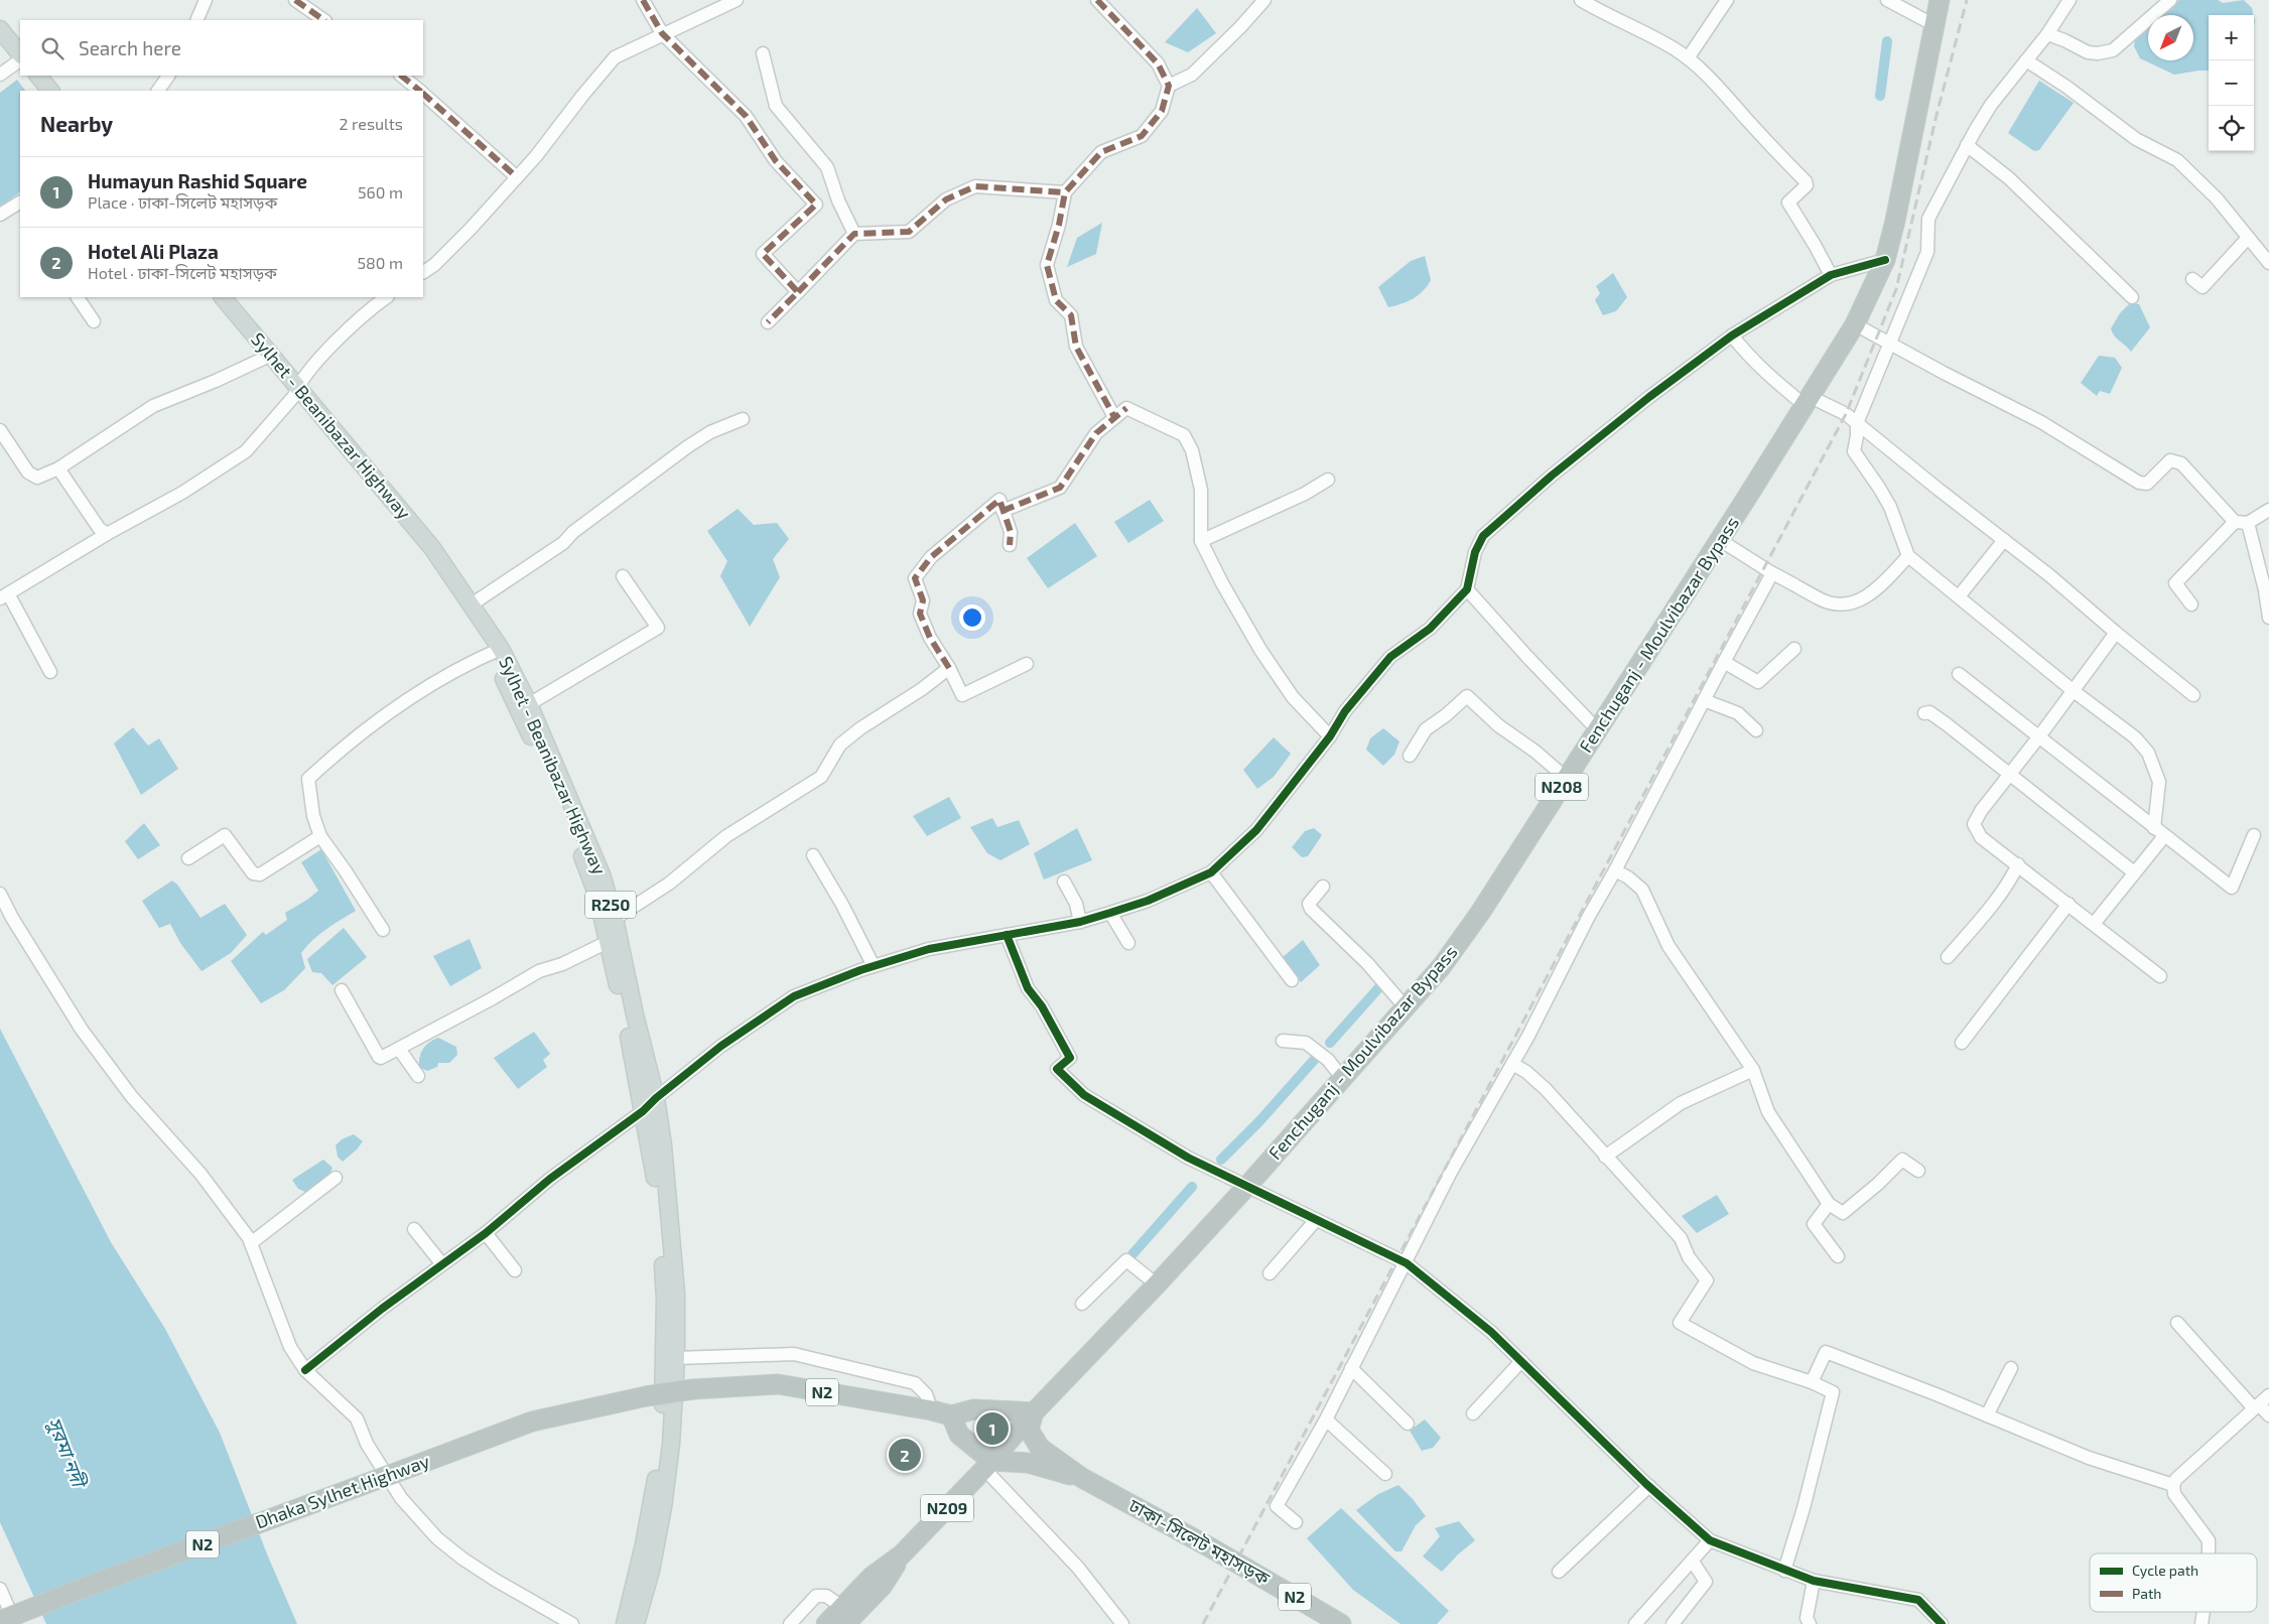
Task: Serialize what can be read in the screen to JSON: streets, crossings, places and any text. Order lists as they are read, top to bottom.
{
  "streets": {
    "highway": [
      "Fenchuganj - Moulvibazar Bypass",
      "N208",
      "N2",
      "Dhaka Sylhet Highway",
      "N209",
      "ঢাকা-সিলেট মহাসড়ক"
    ],
    "main road": ["Sylhet - Beanibazar Highway", "R250"]
  },
  "crossings": [
    ["Fenchuganj - Moulvibazar Bypass", "N2"],
    ["Fenchuganj - Moulvibazar Bypass", "N209"],
    ["Fenchuganj - Moulvibazar Bypass", "ঢাকা-সিলেট মহাসড়ক"],
    ["N2", "Dhaka Sylhet Highway"],
    ["N2", "ঢাকা-সিলেট মহাসড়ক"],
    ["N209", "ঢাকা-সিলেট মহাসড়ক"]
  ],
  "water": ["সুরমা নদী"],
  "legend": ["Cycle path", "Path"],
  "north": "bottom left",
  "page": {
    "map_buttons": ["+", "−"],
    "search": "Search here",
    "heading": ["Nearby", "2 results"],
    "list": [
      {
        "mark": "1",
        "name": "Humayun Rashid Square",
        "note": "Place · ঢাকা-সিলেট মহাসড়ক",
        "value": "560 m"
      },
      {
        "mark": "2",
        "name": "Hotel Ali Plaza",
        "note": "Hotel · ঢাকা-সিলেট মহাসড়ক",
        "value": "580 m"
      }
    ],
    "pins": ["1", "2"]
  }
}
